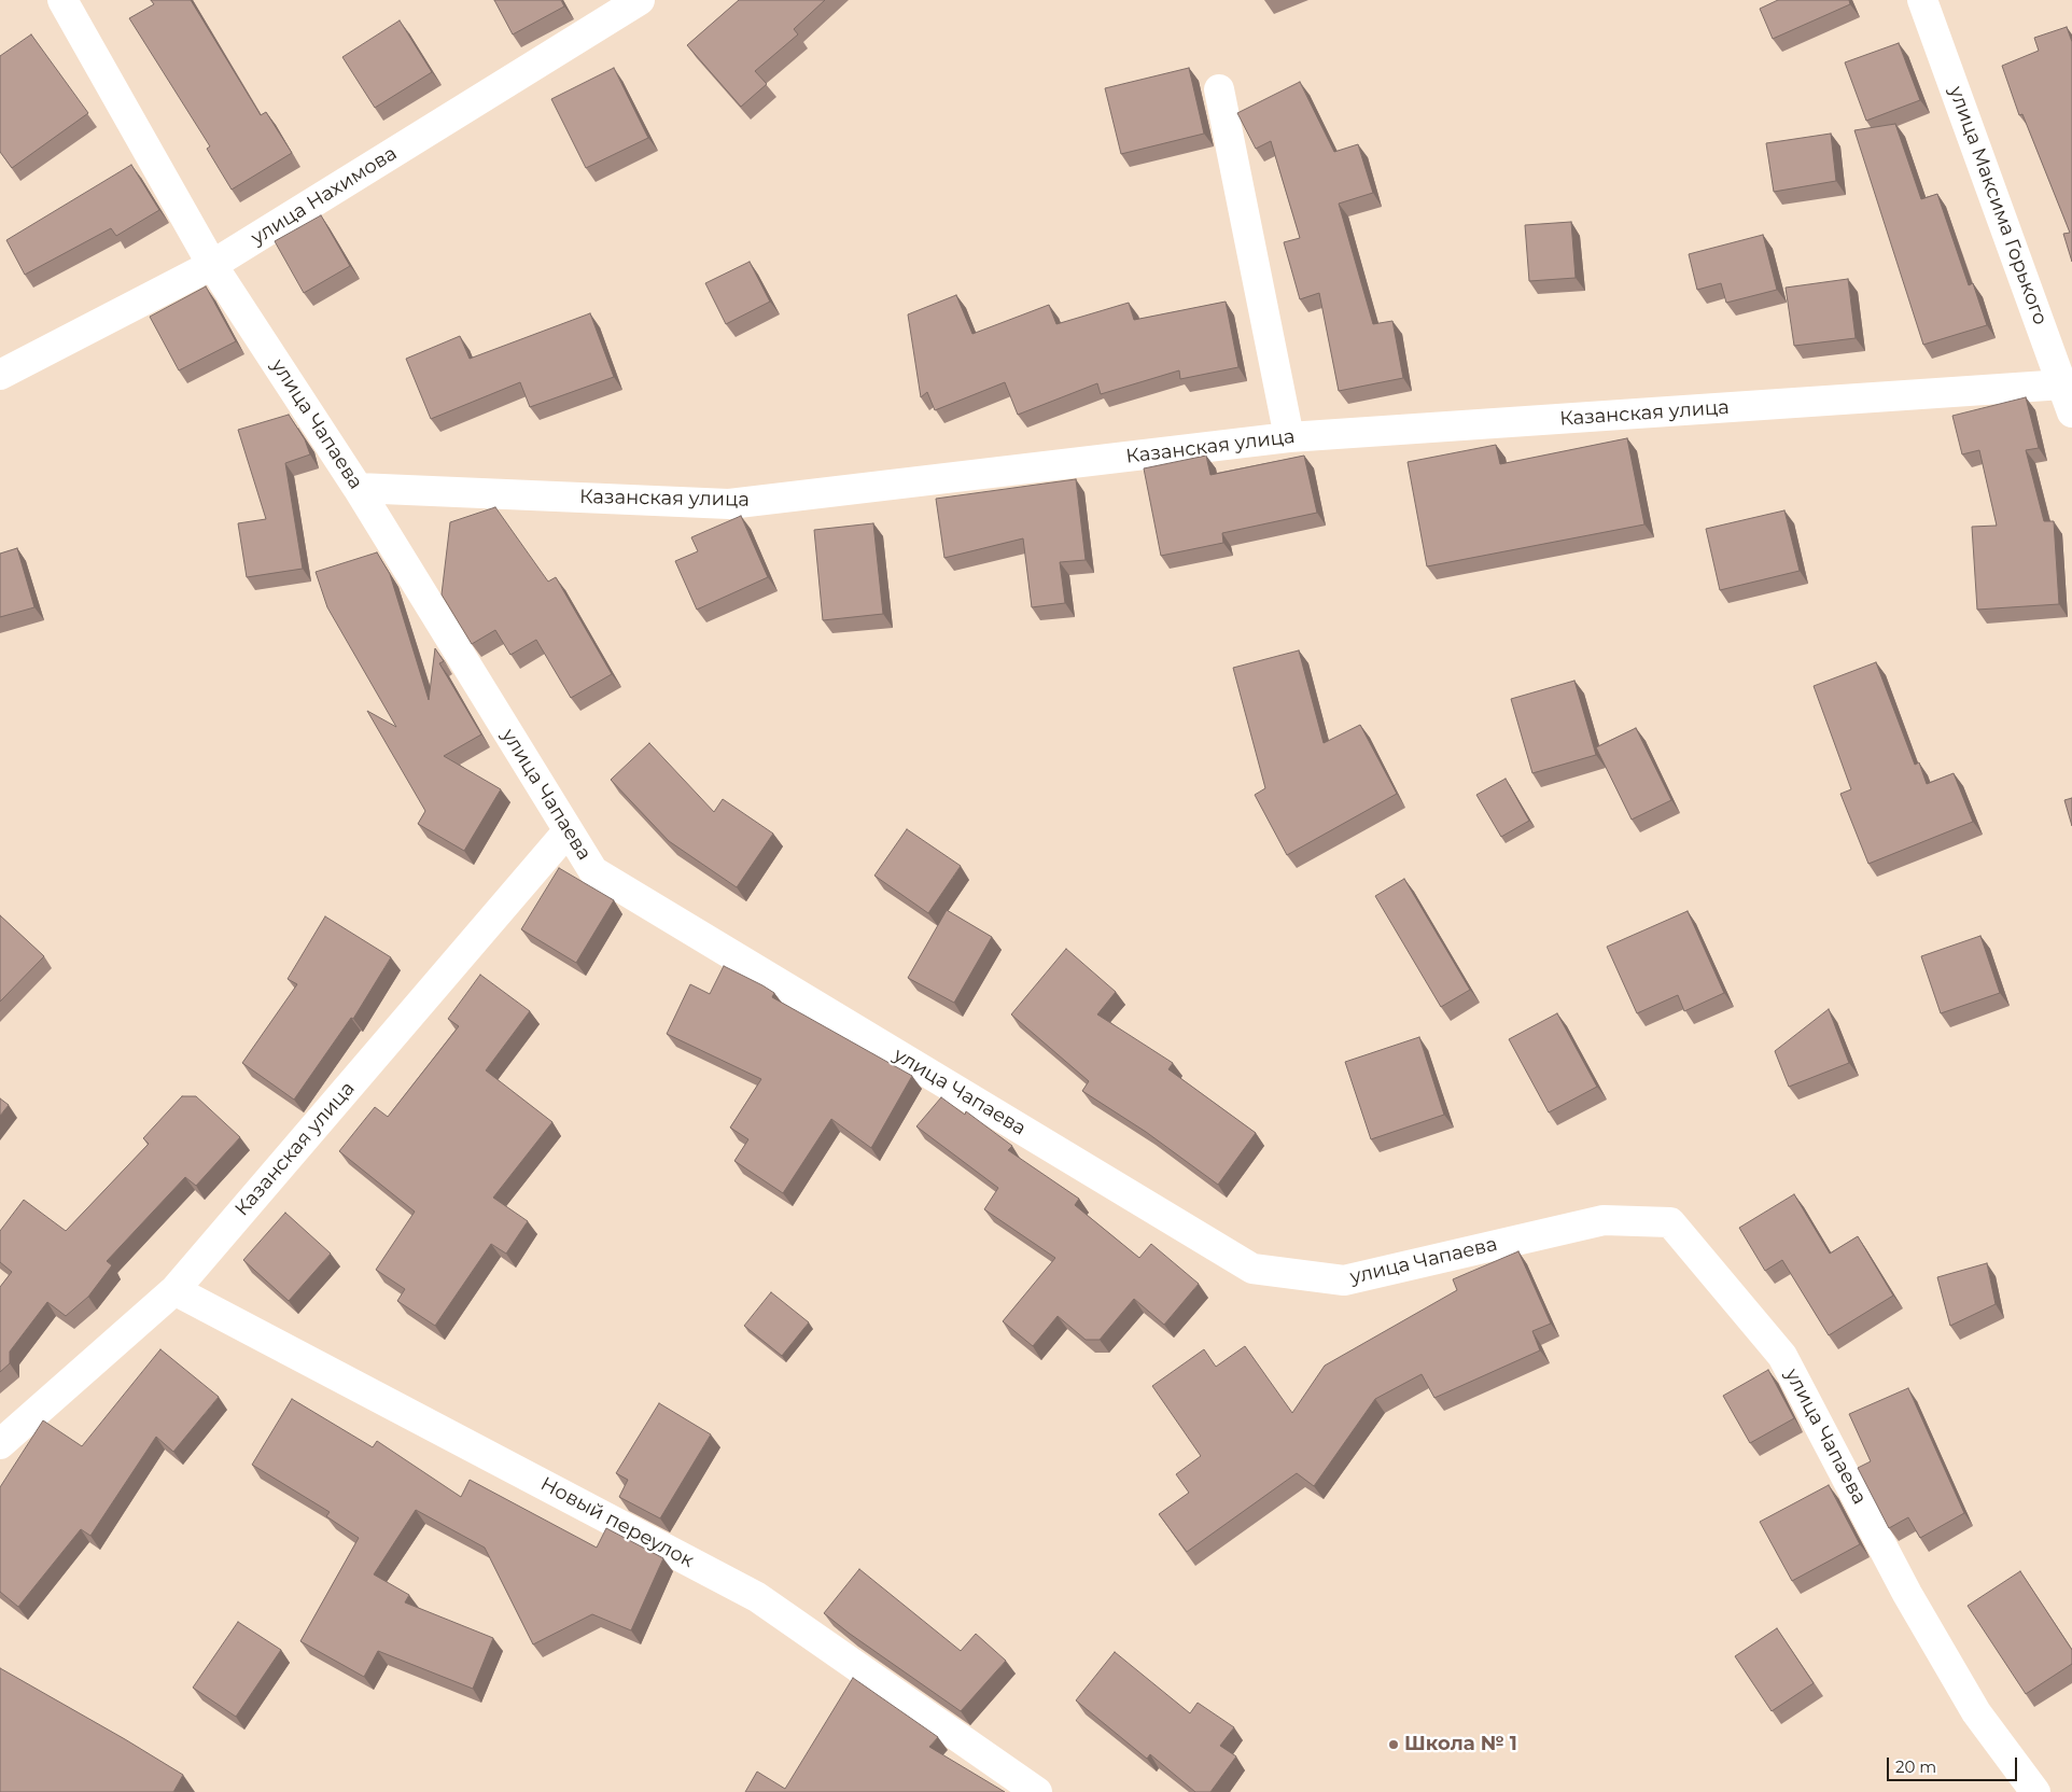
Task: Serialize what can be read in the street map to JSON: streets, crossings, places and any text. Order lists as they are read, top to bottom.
{
  "streets": {
    "street": [
      "улица Нахимова",
      "улица Максима Горького",
      "Казанская улица",
      "улица Чапаева",
      "Новый переулок"
    ]
  },
  "crossings": [
    ["улица Нахимова", "улица Чапаева"],
    ["улица Максима Горького", "Казанская улица"],
    ["Казанская улица", "улица Чапаева"],
    ["Казанская улица", "Новый переулок"]
  ],
  "places": ["Школа № 1"],
  "scale_bar": "20 m"
}
